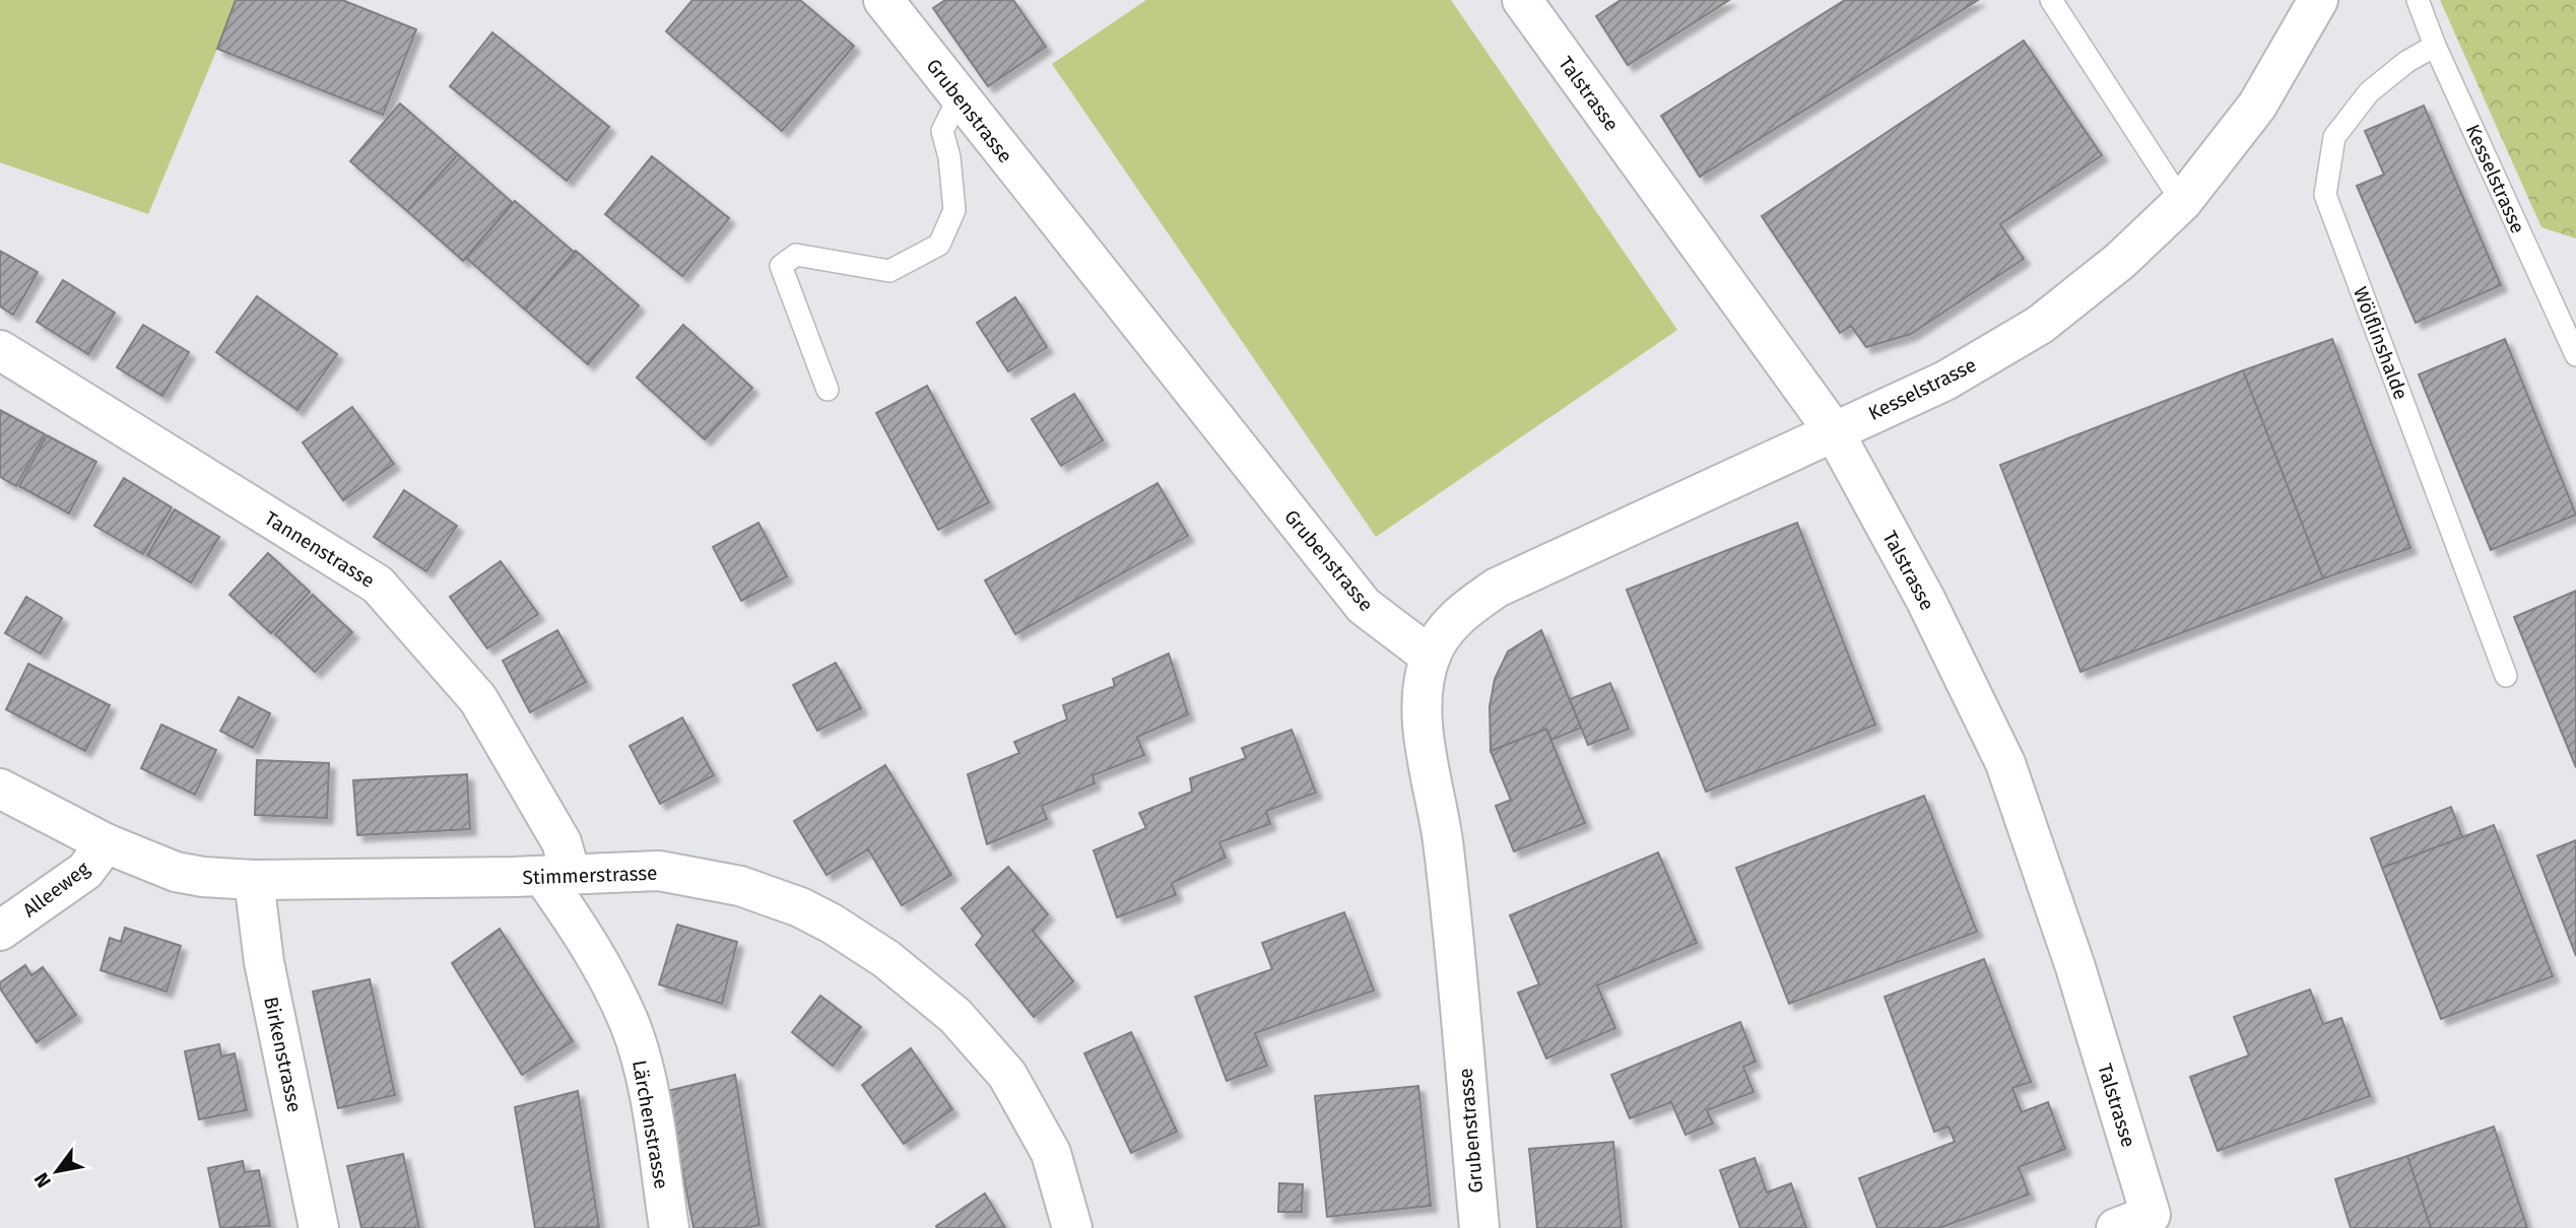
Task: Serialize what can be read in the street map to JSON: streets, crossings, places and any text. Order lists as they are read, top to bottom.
{
  "streets": {
    "street": [
      "Talstrasse",
      "Grubenstrasse",
      "Kesselstrasse",
      "Tannenstrasse",
      "Stimmerstrasse",
      "Alleeweg",
      "Birkenstrasse",
      "Lärchenstrasse"
    ],
    "lane": ["Wölflinshalde"]
  },
  "crossings": [
    ["Talstrasse", "Kesselstrasse"],
    ["Grubenstrasse", "Kesselstrasse"],
    ["Kesselstrasse", "Wölflinshalde"],
    ["Tannenstrasse", "Stimmerstrasse"],
    ["Tannenstrasse", "Lärchenstrasse"],
    ["Stimmerstrasse", "Alleeweg"],
    ["Stimmerstrasse", "Birkenstrasse"],
    ["Stimmerstrasse", "Lärchenstrasse"]
  ],
  "north": "bottom left"
}
